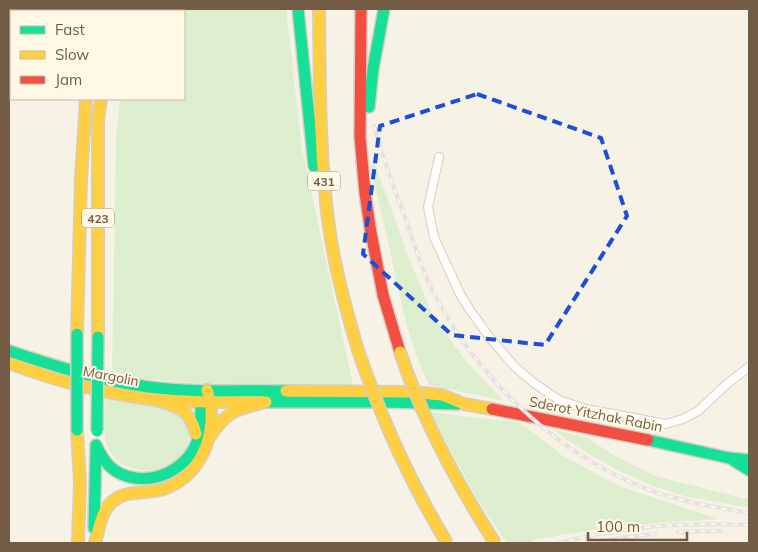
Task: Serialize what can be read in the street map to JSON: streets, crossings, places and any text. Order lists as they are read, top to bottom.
{
  "streets": {
    "main road": [
      "431",
      "423",
      "Margolin",
      "Sderot Yitzhak Rabin"
    ]
  },
  "crossings": [
    ["Margolin", "Sderot Yitzhak Rabin"]
  ],
  "legend": ["Fast", "Slow", "Jam"],
  "scale_bar": "100 m"
}
